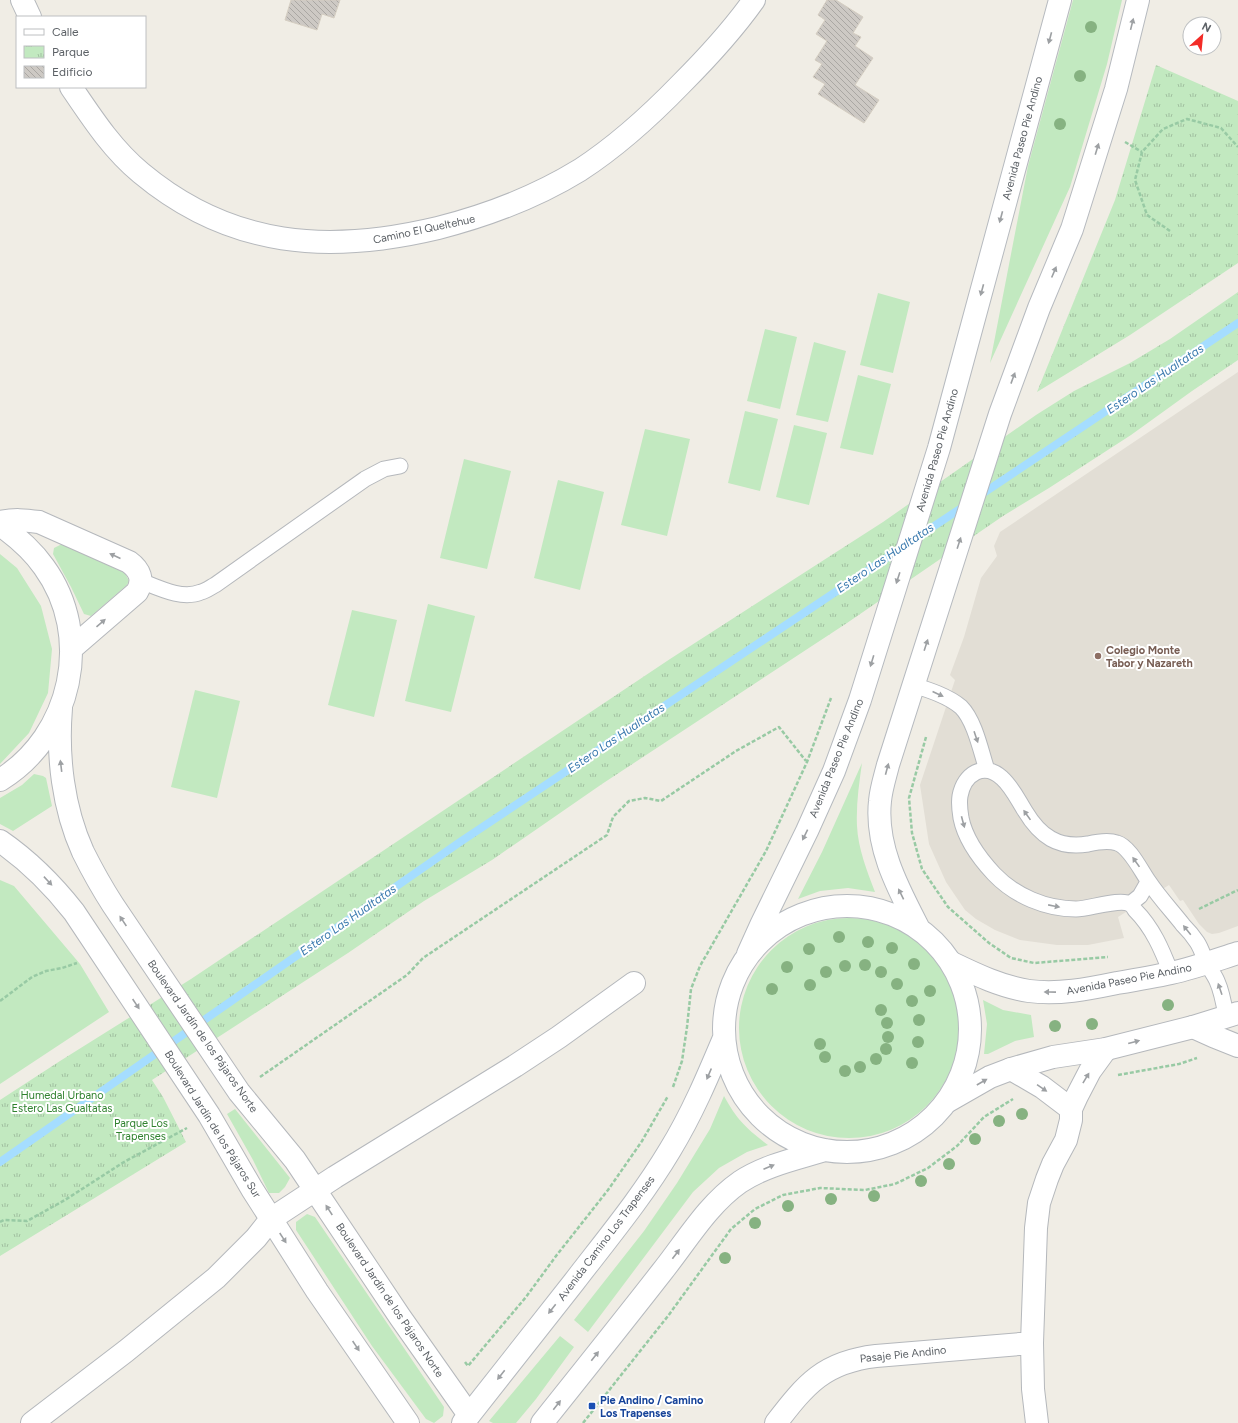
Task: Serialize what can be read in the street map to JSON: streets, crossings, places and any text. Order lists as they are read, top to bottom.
{
  "streets": {
    "street": [
      "Avenida Paseo Pie Andino",
      "Camino El Queltehue",
      "Boulevard Jardín de los Pájaros Norte",
      "Boulevard Jardín de los Pájaros Sur",
      "Avenida Camino Los Trapenses",
      "Pasaje Pie Andino"
    ]
  },
  "crossings": [
    ["Boulevard Jardín de los Pájaros Norte", "Avenida Camino Los Trapenses"]
  ],
  "one_way": ["Boulevard Jardín de los Pájaros Norte", "Boulevard Jardín de los Pájaros Sur"],
  "water": ["Estero Las Hualtatas"],
  "parks": ["Humedal Urbano Estero Las Gualtatas", "Parque Los Trapenses"],
  "places": {
    "other": ["Colegio Monte Tabor y Nazareth"],
    "transit": ["Pie Andino / Camino Los Trapenses"]
  },
  "legend": ["Calle", "Parque", "Edificio"],
  "north": "top right"
}
